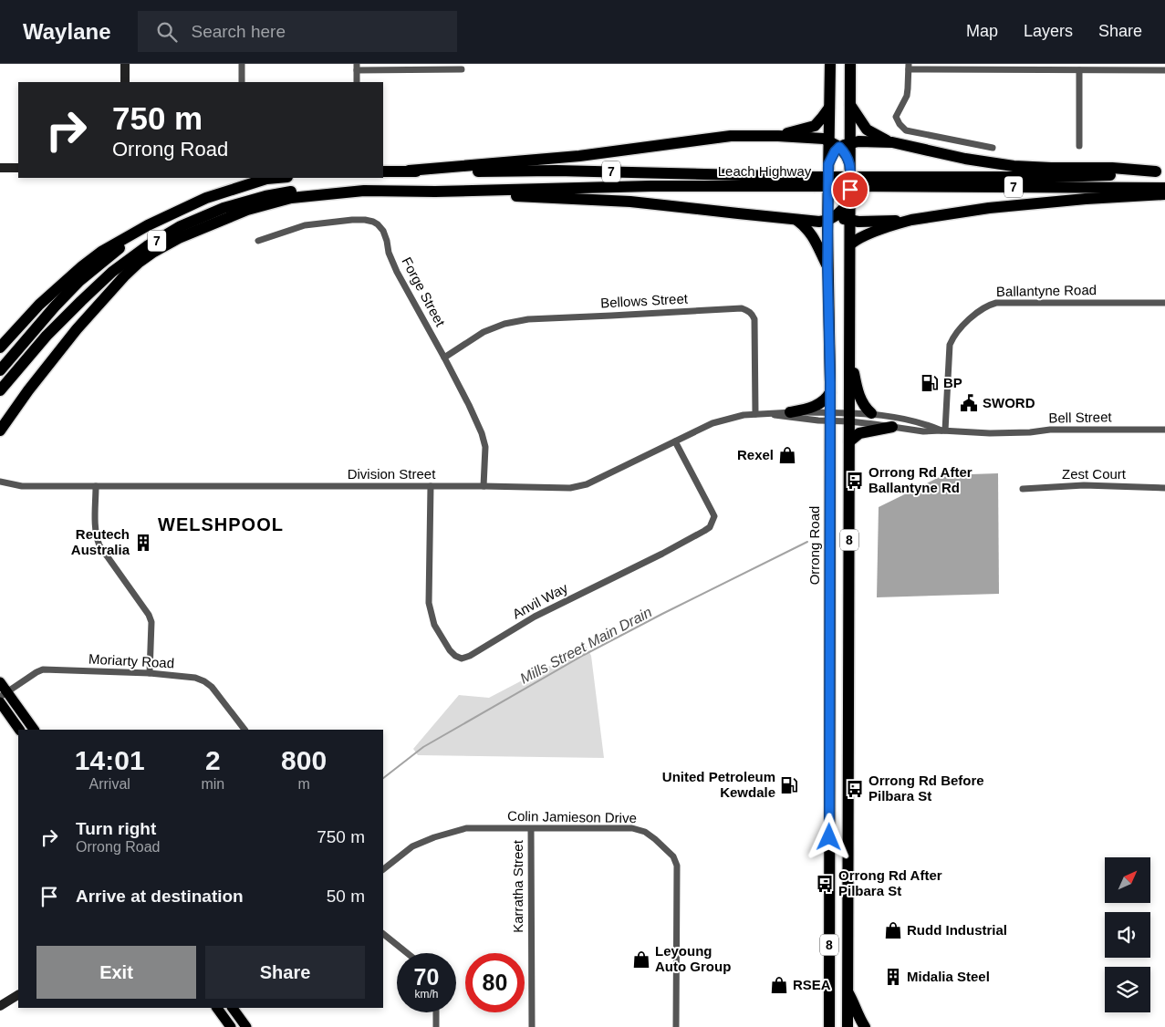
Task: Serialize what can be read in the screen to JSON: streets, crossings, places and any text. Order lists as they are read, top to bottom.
{
  "streets": {
    "highway": [
      "7",
      "Leach Highway",
      "8",
      "Orrong Road"
    ],
    "street": [
      "Ballantyne Road",
      "Forge Street",
      "Bellows Street",
      "Bell Street",
      "Division Street",
      "Zest Court",
      "Anvil Way",
      "Moriarty Road",
      "Colin Jamieson Drive",
      "Karratha Street"
    ]
  },
  "crossings": [
    ["7", "Leach Highway"],
    ["Ballantyne Road", "Bell Street"],
    ["Forge Street", "Bellows Street"],
    ["Forge Street", "Division Street"],
    ["Bellows Street", "Division Street"],
    ["Bell Street", "8"],
    ["Division Street", "Orrong Road"],
    ["Division Street", "Anvil Way"],
    ["Colin Jamieson Drive", "Karratha Street"]
  ],
  "districts": ["WELSHPOOL"],
  "water": ["Mills Street Main Drain"],
  "places": {
    "fuel station": ["BP", "United Petroleum Kewdale"],
    "public building": ["SWORD"],
    "shop": [
      "Rexel",
      "Rudd Industrial",
      "Leyoung Auto Group",
      "RSEA"
    ],
    "bus stop": ["Orrong Rd After Ballantyne Rd", "Orrong Rd Before Pilbara St", "Orrong Rd After Pilbara St"],
    "building": ["Reutech Australia", "Midalia Steel"]
  },
  "north": "top right",
  "page": {
    "header": "Waylane",
    "search": "Search here",
    "nav": ["Map", "Layers", "Share"],
    "turn": ["750 m", "Orrong Road"],
    "eta": [
      "14:01",
      "Arrival",
      "2",
      "min",
      "800",
      "m"
    ],
    "list": [
      {
        "name": "Turn right",
        "note": "Orrong Road",
        "value": "750 m"
      },
      {
        "name": "Arrive at destination",
        "value": "50 m"
      }
    ],
    "buttons": ["Exit", "Share"],
    "speed": "70 km/h",
    "limit": "80"
  }
}
